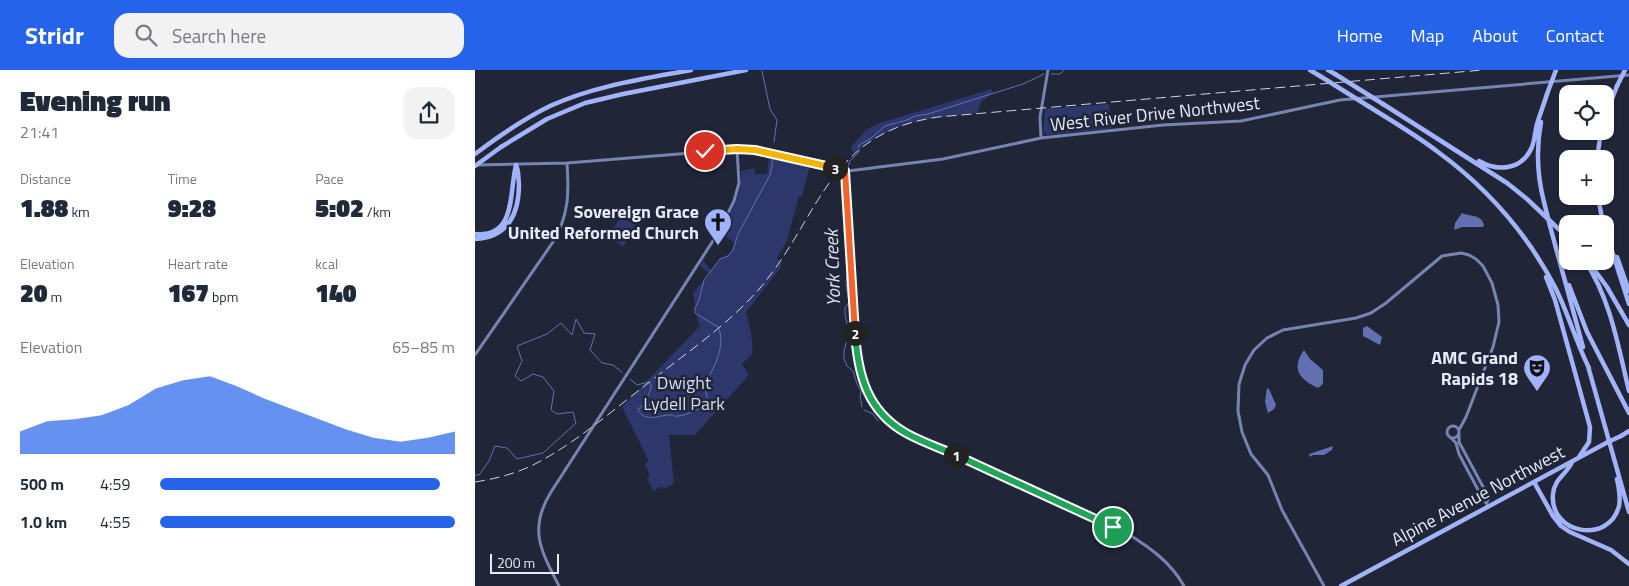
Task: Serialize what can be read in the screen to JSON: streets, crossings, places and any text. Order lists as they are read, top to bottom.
{
  "streets": {
    "highway": ["Alpine Avenue Northwest"],
    "main road": ["West River Drive Northwest"]
  },
  "water": ["York Creek"],
  "parks": ["Dwight Lydell Park"],
  "places": {
    "church": ["Sovereign Grace United Reformed Church"],
    "theatre": ["AMC Grand Rapids 18"]
  },
  "scale_bar": "200 m",
  "page": {
    "header": "Stridr",
    "search": "Search here",
    "nav": [
      "Home",
      "Map",
      "About",
      "Contact"
    ],
    "heading": ["Evening run", "21:41"],
    "map_buttons": ["+", "−"],
    "stats": [
      ["Distance", "1.88 km"],
      ["Time", "9:28"],
      ["Pace", "5:02 /km"],
      ["Elevation", "20 m"],
      ["Heart rate", "167 bpm"],
      ["kcal", "140"]
    ],
    "pins": ["3", "2", "1"],
    "chart": ["Elevation", "65–85 m"],
    "list": [
      {
        "name": "500 m",
        "note": "4:59"
      },
      {
        "name": "1.0 km",
        "note": "4:55"
      }
    ],
    "scale": "200 m"
  }
}
